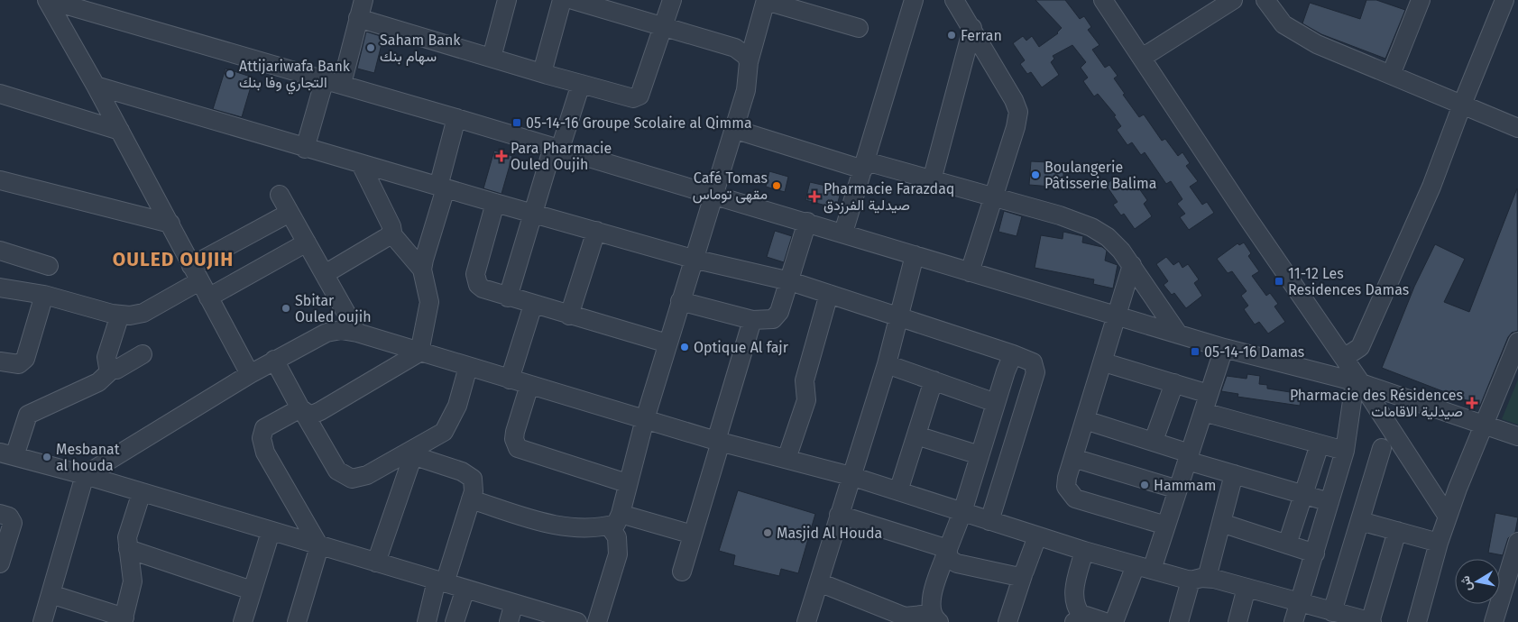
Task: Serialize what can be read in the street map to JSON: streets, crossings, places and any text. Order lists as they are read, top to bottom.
{
  "districts": ["OULED OUJIH"],
  "places": {
    "other": [
      "Ferran",
      "Saham Bank سهام بنك",
      "Attijariwafa Bank التجاري وفا بنك",
      "Boulangerie Pâtisserie Balima",
      "Café Tomas مقهى توماس",
      "Sbitar Ouled oujih",
      "Optique Al fajr",
      "Mesbanat al houda",
      "Hammam",
      "Masjid Al Houda"
    ],
    "transit": ["05-14-16 Groupe Scolaire al Qimma", "11-12 Les Residences Damas", "05-14-16 Damas"],
    "health": ["Para Pharmacie Ouled Oujih", "Pharmacie Farazdaq صيدلية الفرزدق", "Pharmacie des Résidences صيدلية الاقامات"]
  },
  "north": "left"
}
